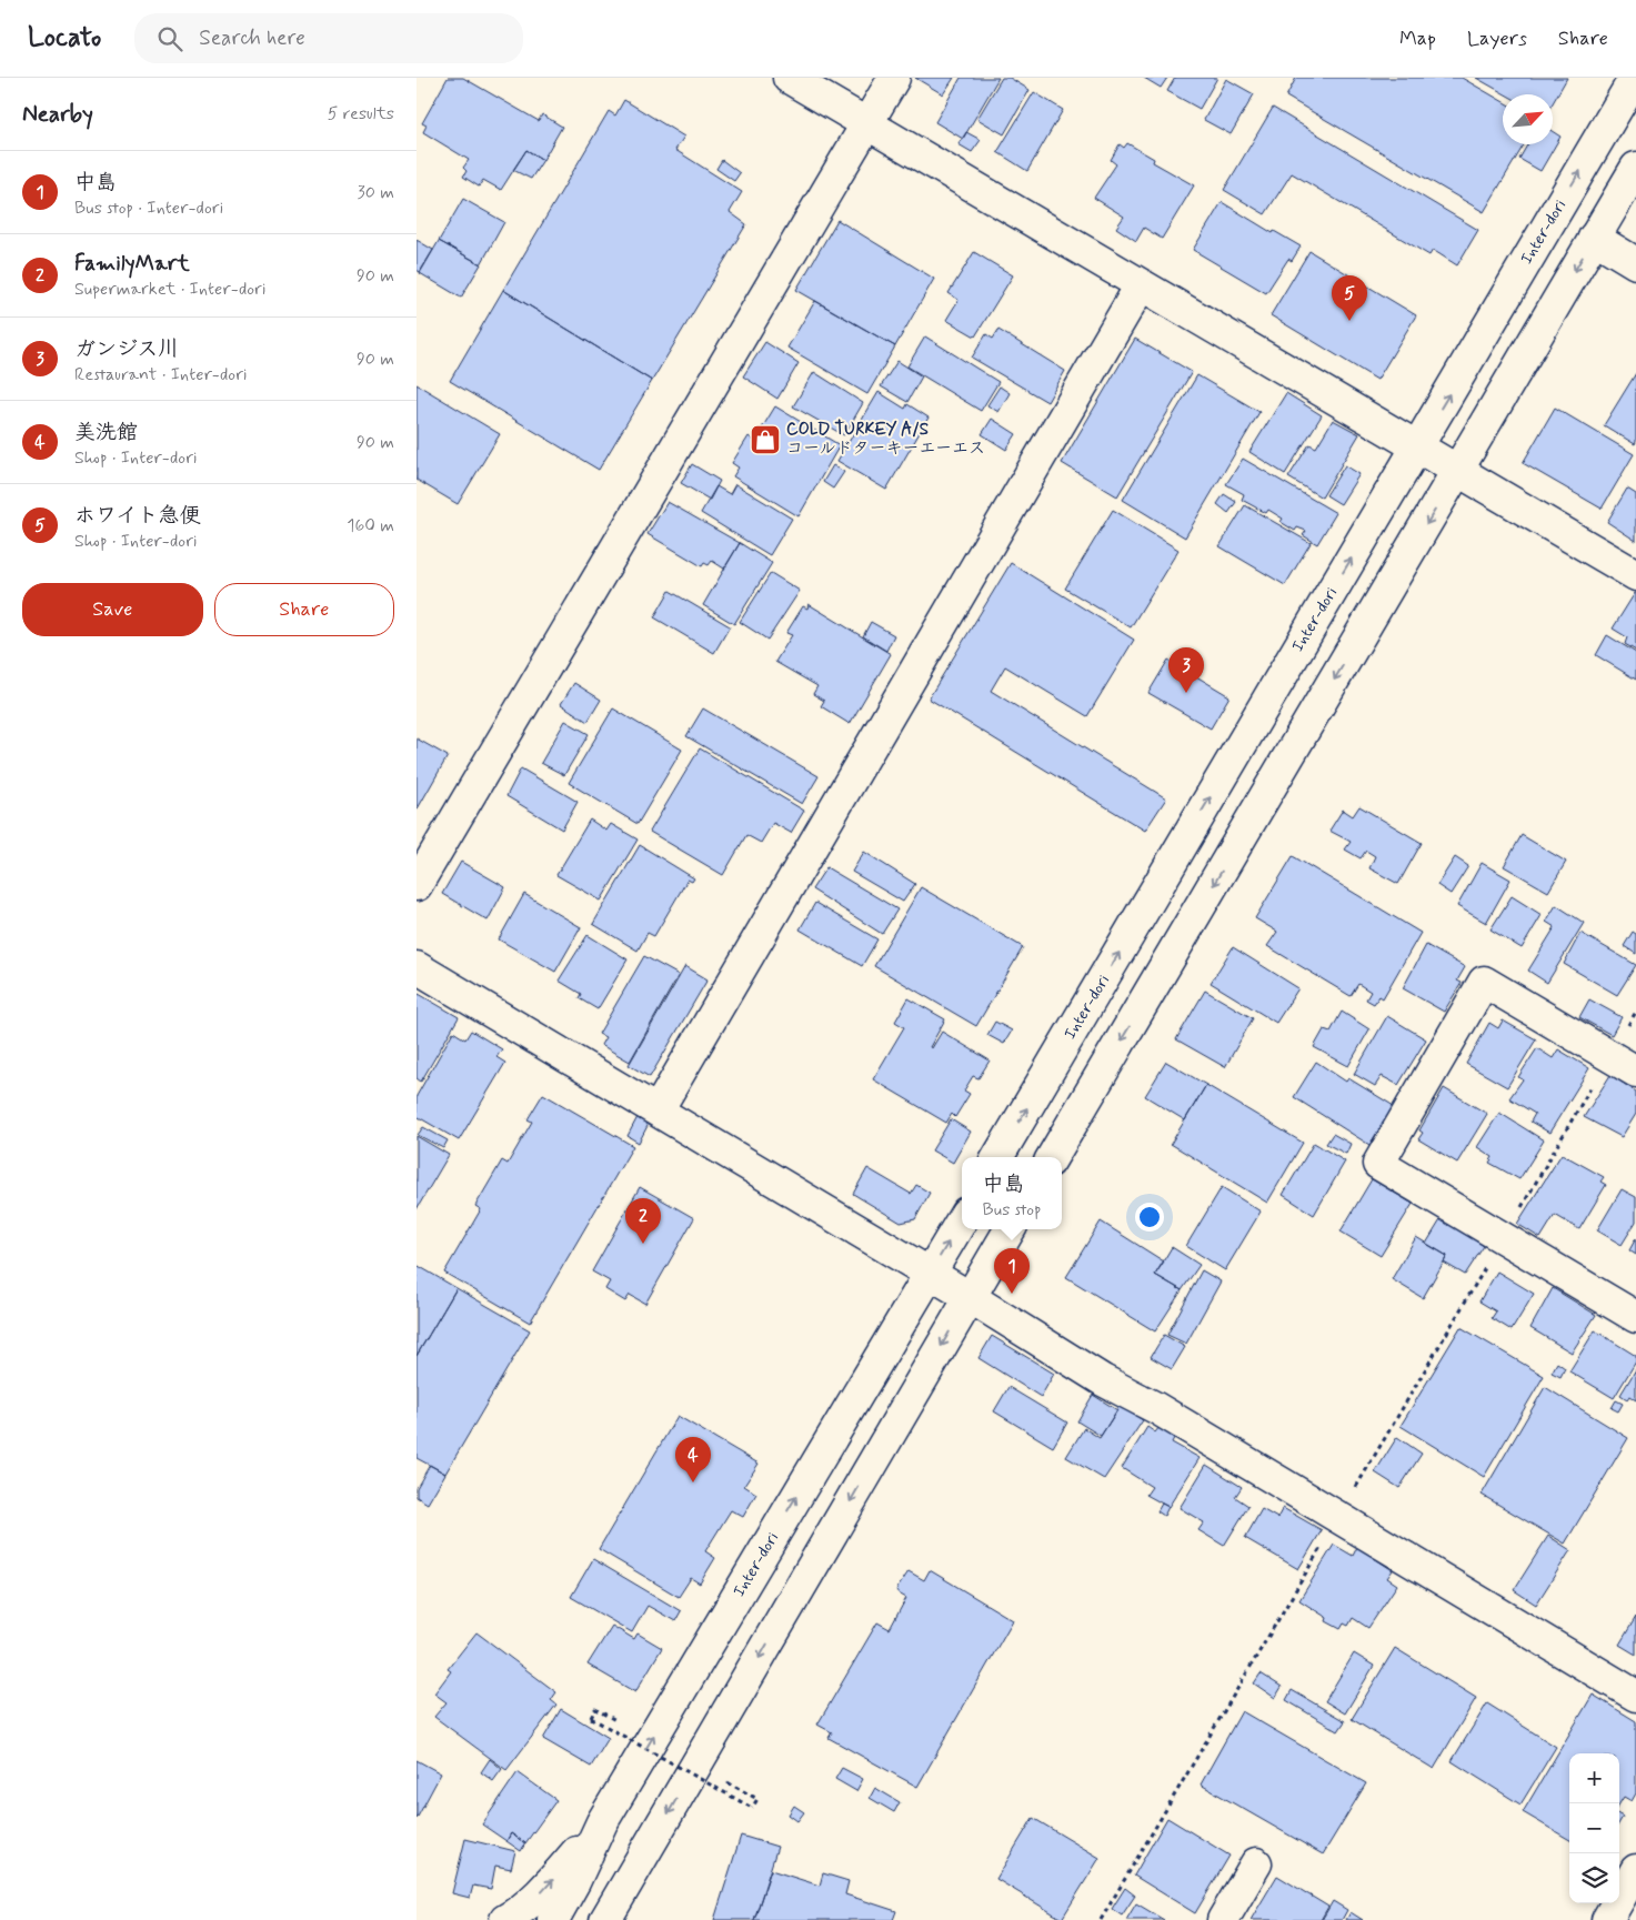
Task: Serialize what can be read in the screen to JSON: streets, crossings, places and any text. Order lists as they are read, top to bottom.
{
  "streets": {
    "street": ["Inter-dori"]
  },
  "places": {
    "shop": ["COLD TURKEY A/S コールドターキーエーエス"]
  },
  "north": "top right",
  "page": {
    "header": "Locato",
    "search": "Search here",
    "nav": ["Map", "Layers", "Share"],
    "heading": ["Nearby", "5 results"],
    "list": [
      {
        "mark": "1",
        "name": "中島",
        "note": "Bus stop · Inter-dori",
        "value": "30 m"
      },
      {
        "mark": "2",
        "name": "FamilyMart",
        "note": "Supermarket · Inter-dori",
        "value": "90 m"
      },
      {
        "mark": "3",
        "name": "ガンジス川",
        "note": "Restaurant · Inter-dori",
        "value": "90 m"
      },
      {
        "mark": "4",
        "name": "美洗館",
        "note": "Shop · Inter-dori",
        "value": "90 m"
      },
      {
        "mark": "5",
        "name": "ホワイト急便",
        "note": "Shop · Inter-dori",
        "value": "160 m"
      }
    ],
    "pins": [
      "5",
      "3",
      "2",
      "1",
      "4"
    ],
    "buttons": ["Save", "Share"],
    "popup": ["中島", "Bus stop"],
    "map_buttons": ["+", "−"]
  }
}
